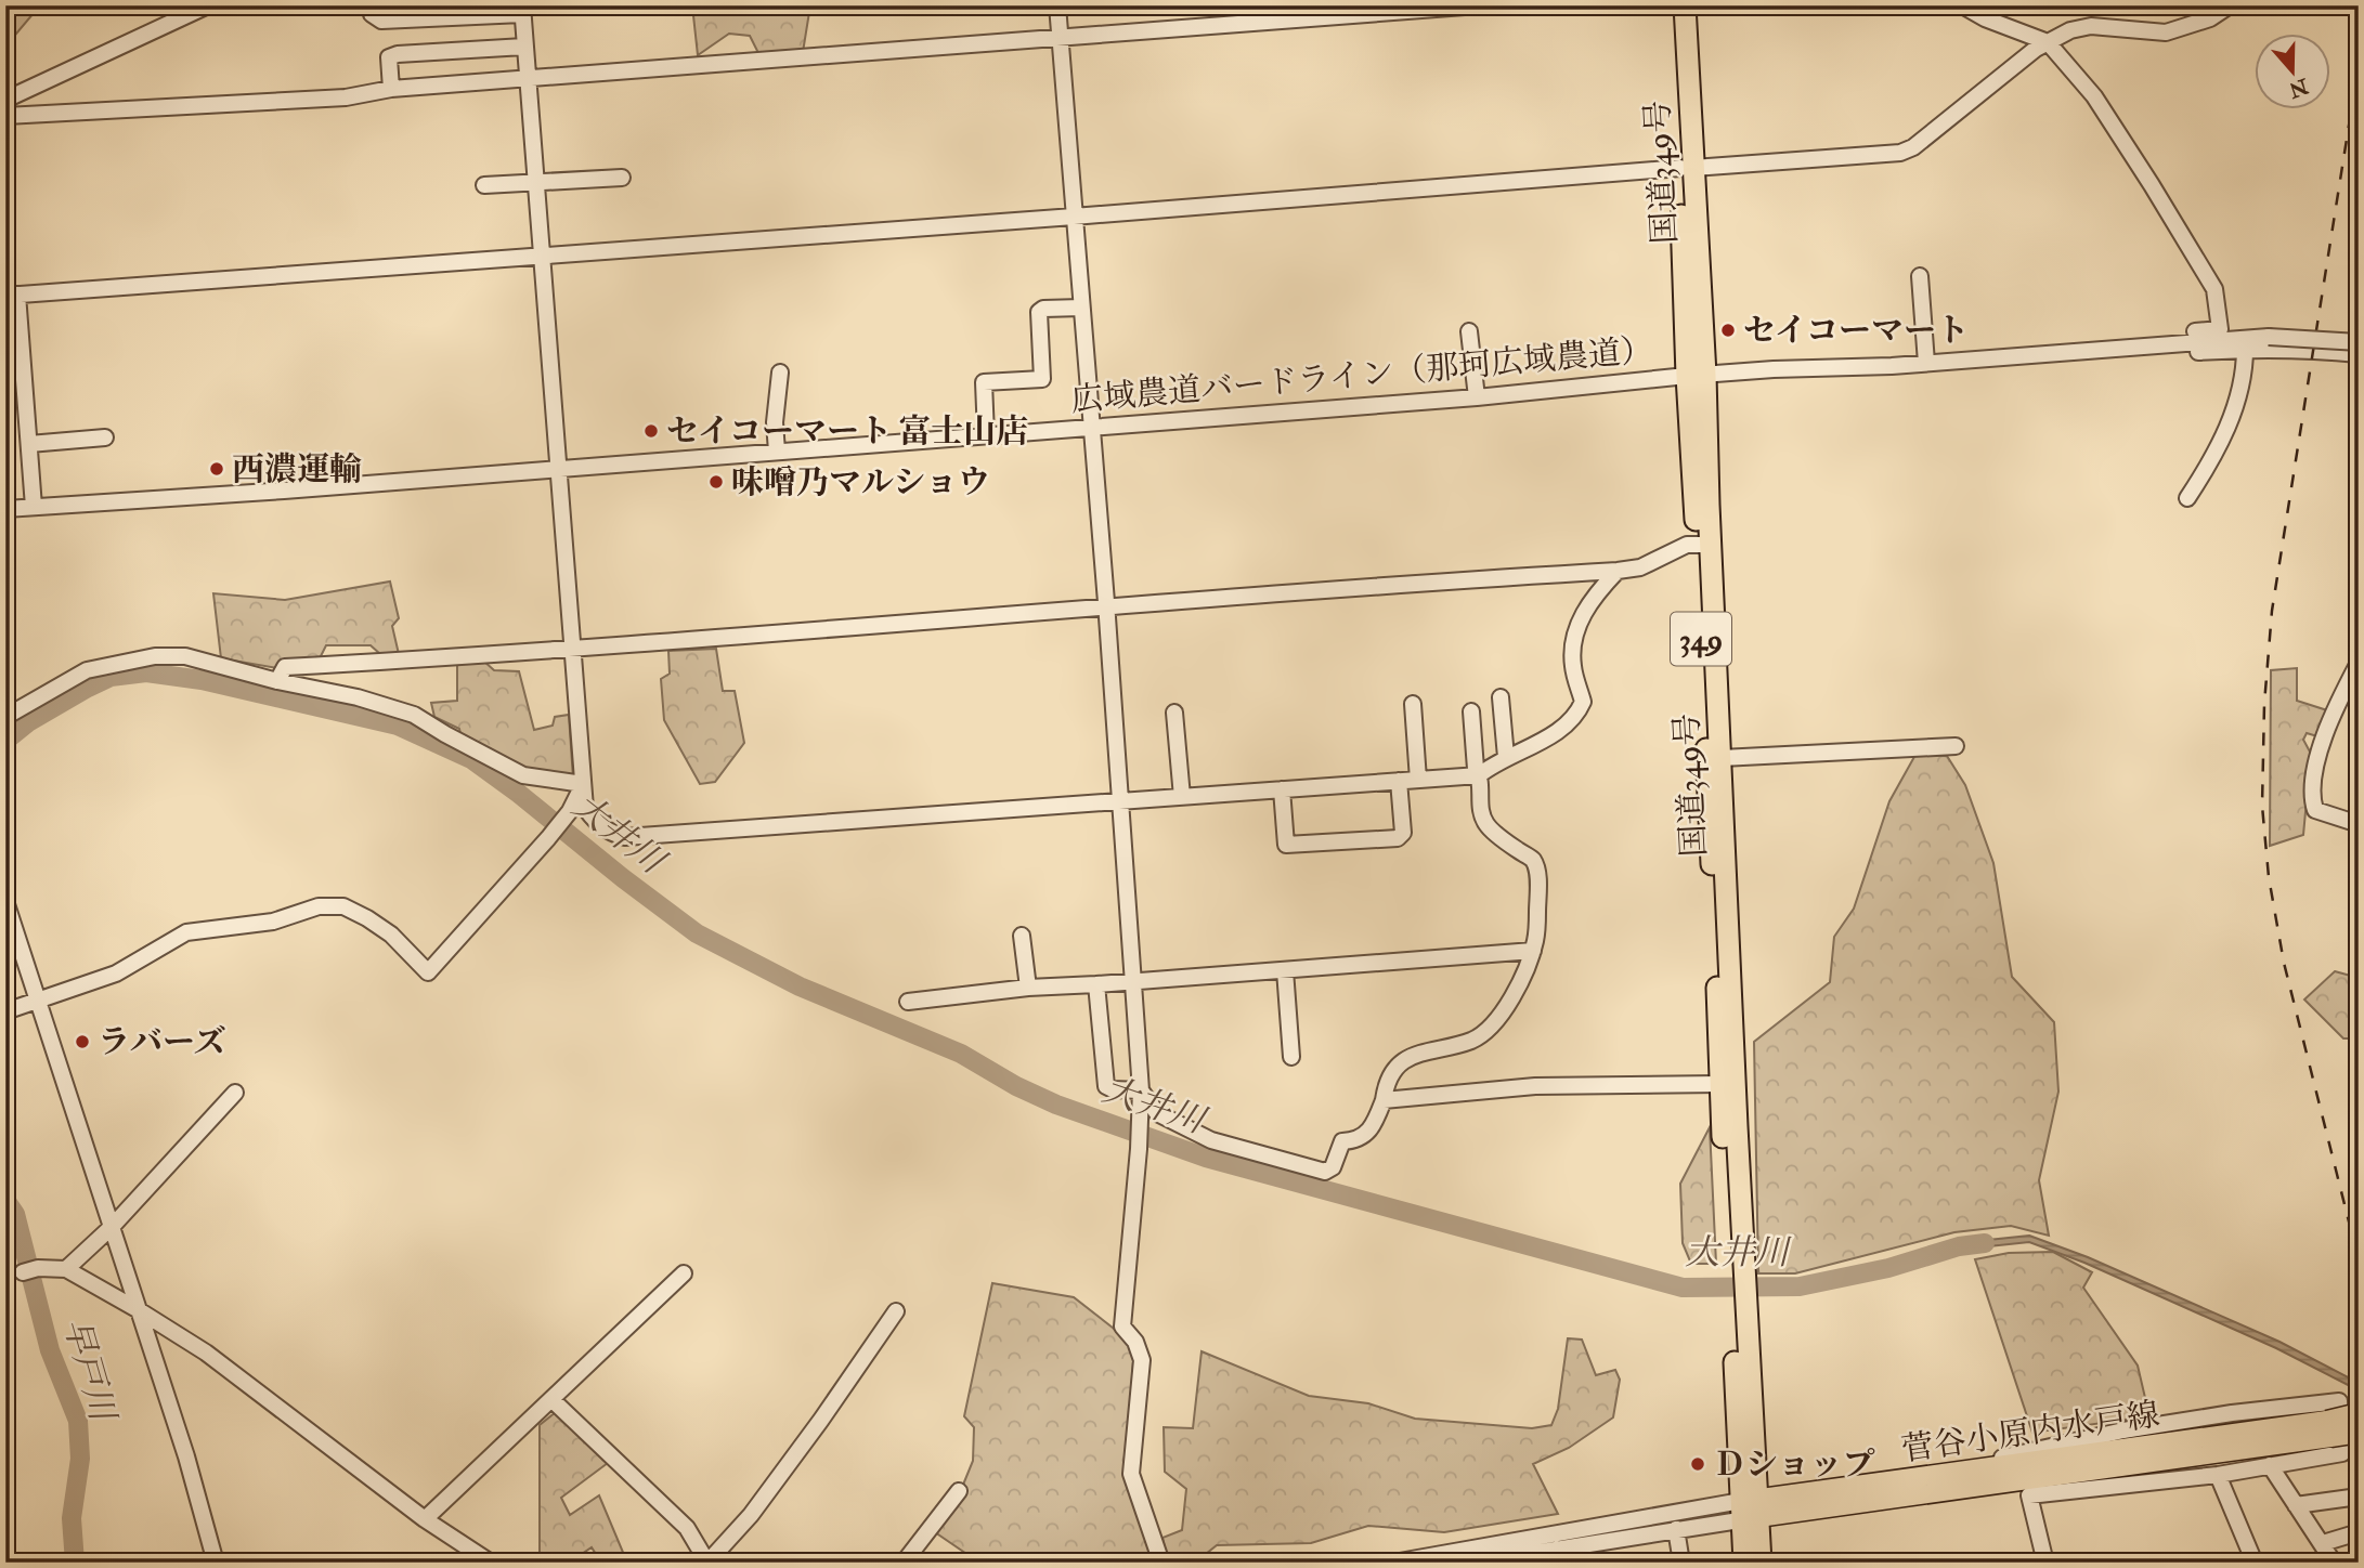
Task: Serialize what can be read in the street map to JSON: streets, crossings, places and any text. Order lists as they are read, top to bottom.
{
  "streets": {
    "highway": ["国道349号", "349"],
    "main road": ["菅谷小原内水戸線"],
    "street": ["広域農道バードライン（那珂広域農道）"]
  },
  "crossings": [
    ["国道349号", "広域農道バードライン（那珂広域農道）"],
    ["国道349号", "菅谷小原内水戸線"]
  ],
  "water": ["大井川", "早戸川"],
  "places": [
    "セイコーマート",
    "セイコーマート 富士山店",
    "西濃運輸",
    "味噌乃マルショウ",
    "ラバーズ",
    "Ｄショップ"
  ],
  "north": "bottom"
}
